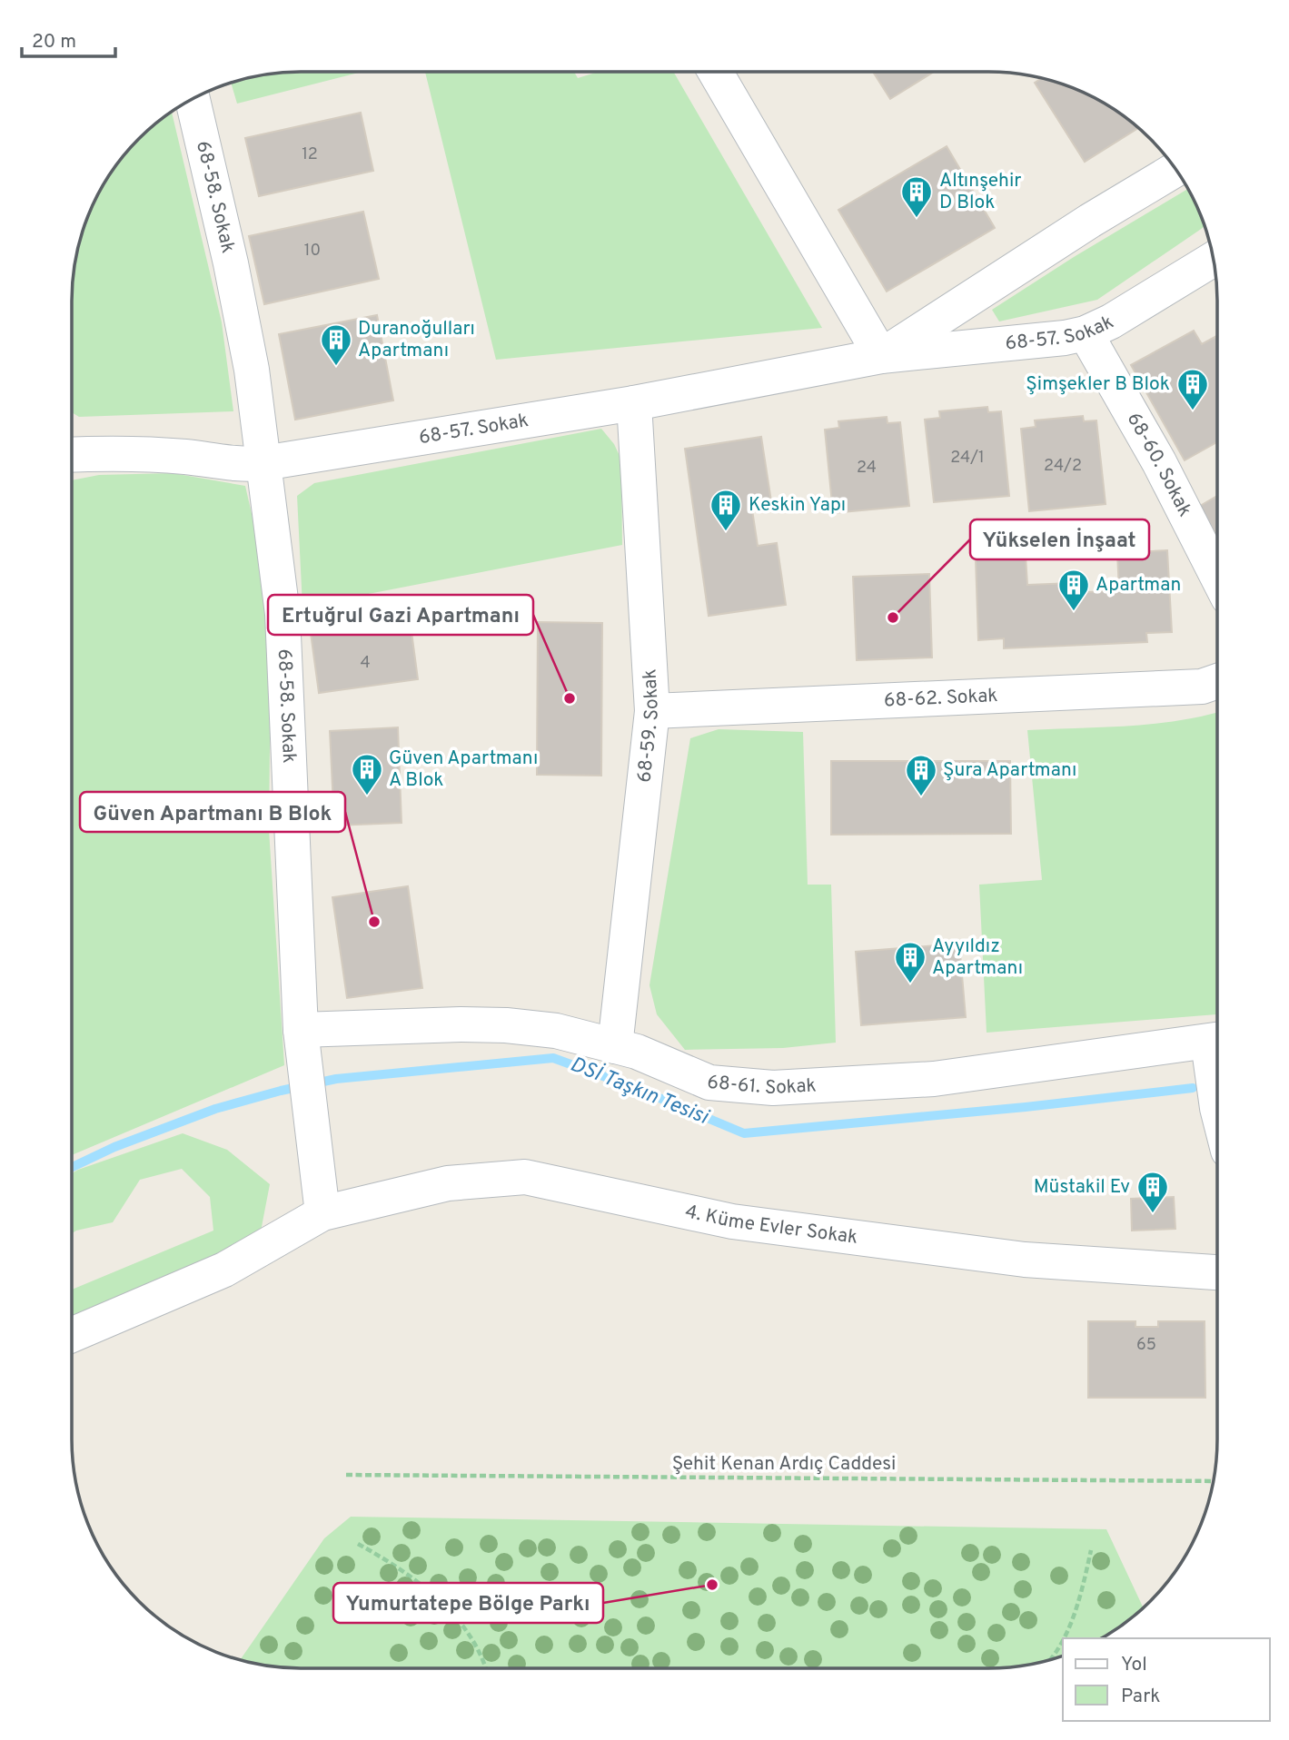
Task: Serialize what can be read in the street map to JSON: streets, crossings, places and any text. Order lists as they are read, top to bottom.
{
  "streets": {
    "street": [
      "68-58. Sokak",
      "68-57. Sokak",
      "68-60. Sokak",
      "68-62. Sokak",
      "68-59. Sokak",
      "68-61. Sokak",
      "4. Küme Evler Sokak"
    ],
    "path": ["Şehit Kenan Ardıç Caddesi"]
  },
  "crossings": [
    ["68-58. Sokak", "68-57. Sokak"],
    ["68-58. Sokak", "68-61. Sokak"],
    ["68-58. Sokak", "4. Küme Evler Sokak"],
    ["68-57. Sokak", "68-60. Sokak"],
    ["68-57. Sokak", "68-59. Sokak"],
    ["68-62. Sokak", "68-59. Sokak"],
    ["68-59. Sokak", "68-61. Sokak"]
  ],
  "water": ["DSİ Taşkın Tesisi"],
  "places": {
    "building": [
      "Altınşehir D Blok",
      "Duranoğulları Apartmanı",
      "Şimşekler B Blok",
      "Keskin Yapı",
      "Apartman",
      "Güven Apartmanı A Blok",
      "Şura Apartmanı",
      "Ayyıldız Apartmanı",
      "Müstakil Ev"
    ],
    "other": [
      "Yükselen İnşaat",
      "Ertuğrul Gazi Apartmanı",
      "Güven Apartmanı B Blok",
      "Yumurtatepe Bölge Parkı"
    ]
  },
  "house_numbers": [
    "12",
    "10",
    "24/1",
    "24/2",
    "24",
    "4",
    "65"
  ],
  "legend": ["Yol", "Park"],
  "scale_bar": "20 m"
}
